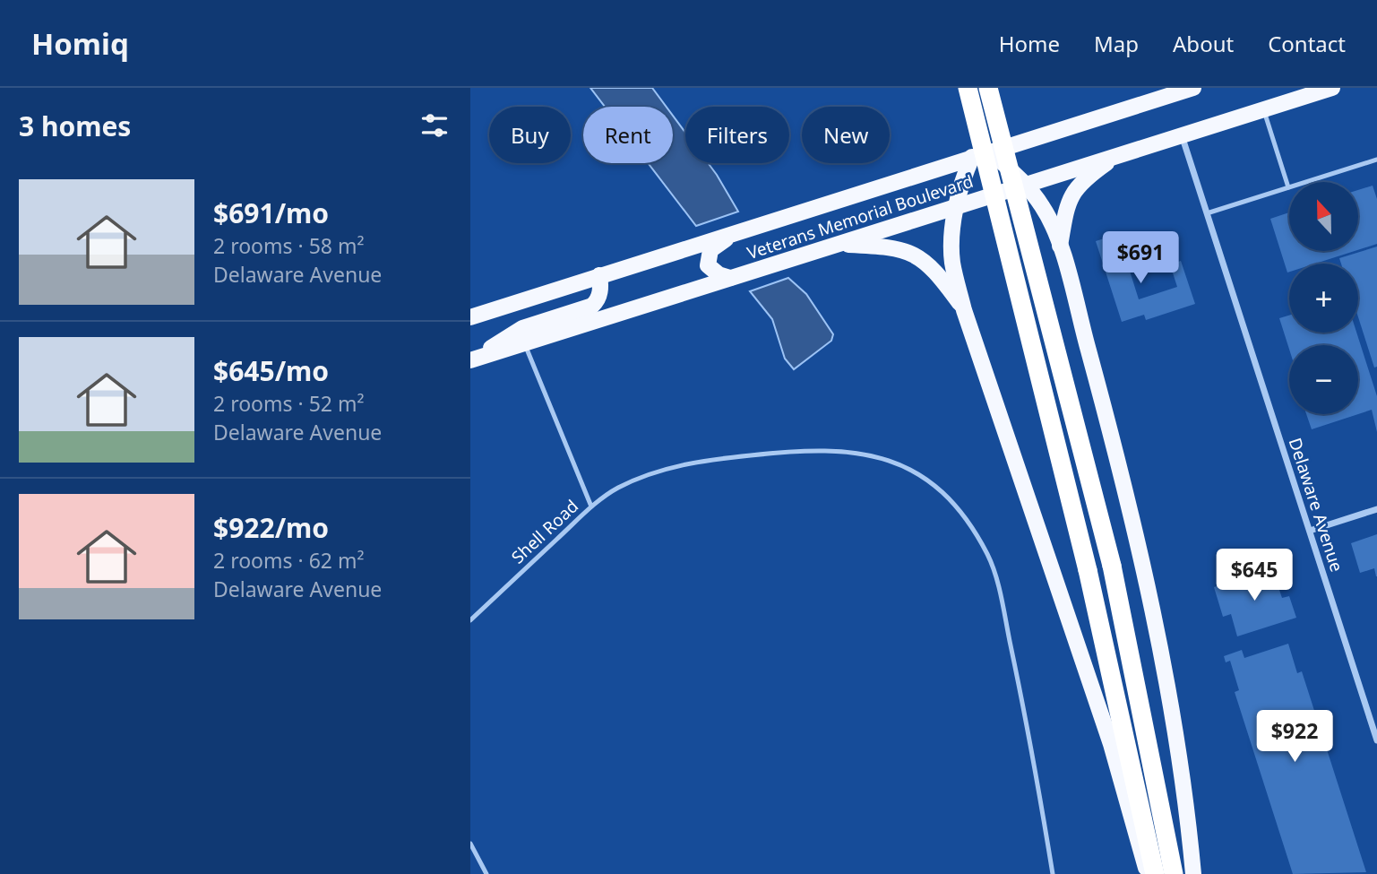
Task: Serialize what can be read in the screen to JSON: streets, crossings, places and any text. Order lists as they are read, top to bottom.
{
  "streets": {
    "main road": ["Veterans Memorial Boulevard"],
    "street": ["Delaware Avenue"],
    "lane": ["Shell Road"]
  },
  "crossings": [
    ["Veterans Memorial Boulevard", "Delaware Avenue"],
    ["Veterans Memorial Boulevard", "Shell Road"]
  ],
  "north": "top",
  "page": {
    "header": "Homiq",
    "nav": [
      "Home",
      "Map",
      "About",
      "Contact"
    ],
    "heading": "3 homes",
    "chip": [
      "Buy",
      "Rent",
      "Filters",
      "New"
    ],
    "list": [
      {
        "name": "$691/mo",
        "note": "2 rooms · 58 m² · Delaware Avenue"
      },
      {
        "name": "$645/mo",
        "note": "2 rooms · 52 m² · Delaware Avenue"
      },
      {
        "name": "$922/mo",
        "note": "2 rooms · 62 m² · Delaware Avenue"
      }
    ],
    "map_buttons": ["+", "−"],
    "price": ["$691", "$645", "$922"]
  }
}
